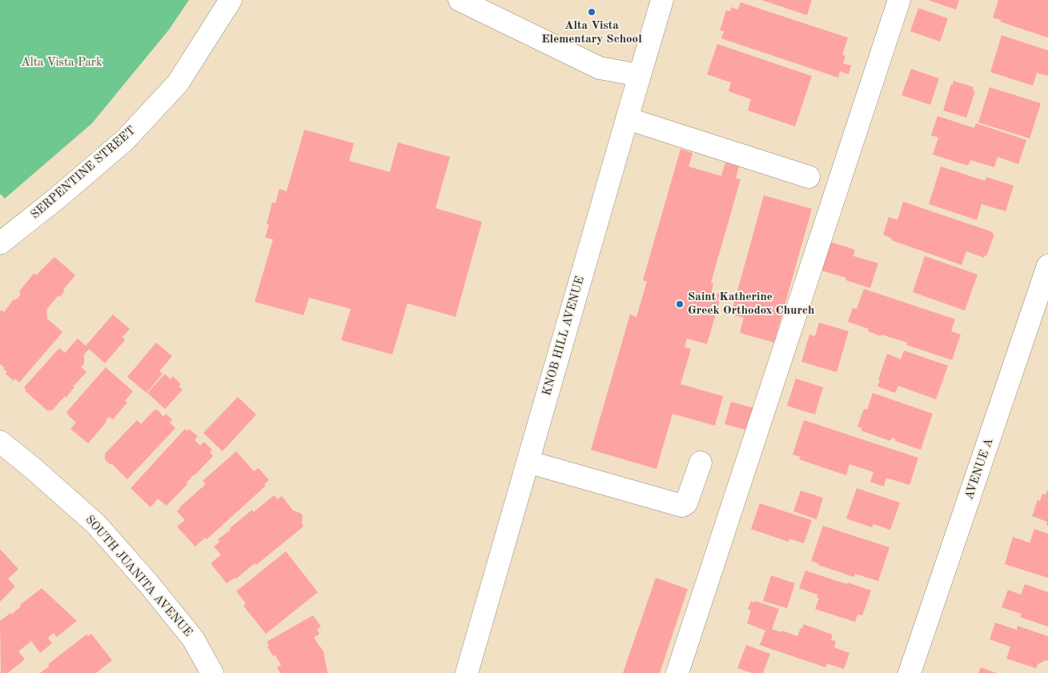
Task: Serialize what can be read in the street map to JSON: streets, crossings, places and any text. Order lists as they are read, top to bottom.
{
  "streets": {
    "street": [
      "SERPENTINE STREET",
      "KNOB HILL AVENUE",
      "AVENUE A",
      "SOUTH JUANITA AVENUE"
    ]
  },
  "parks": ["Alta Vista Park"],
  "places": ["Alta Vista Elementary School", "Saint Katherine Greek Orthodox Church"]
}
